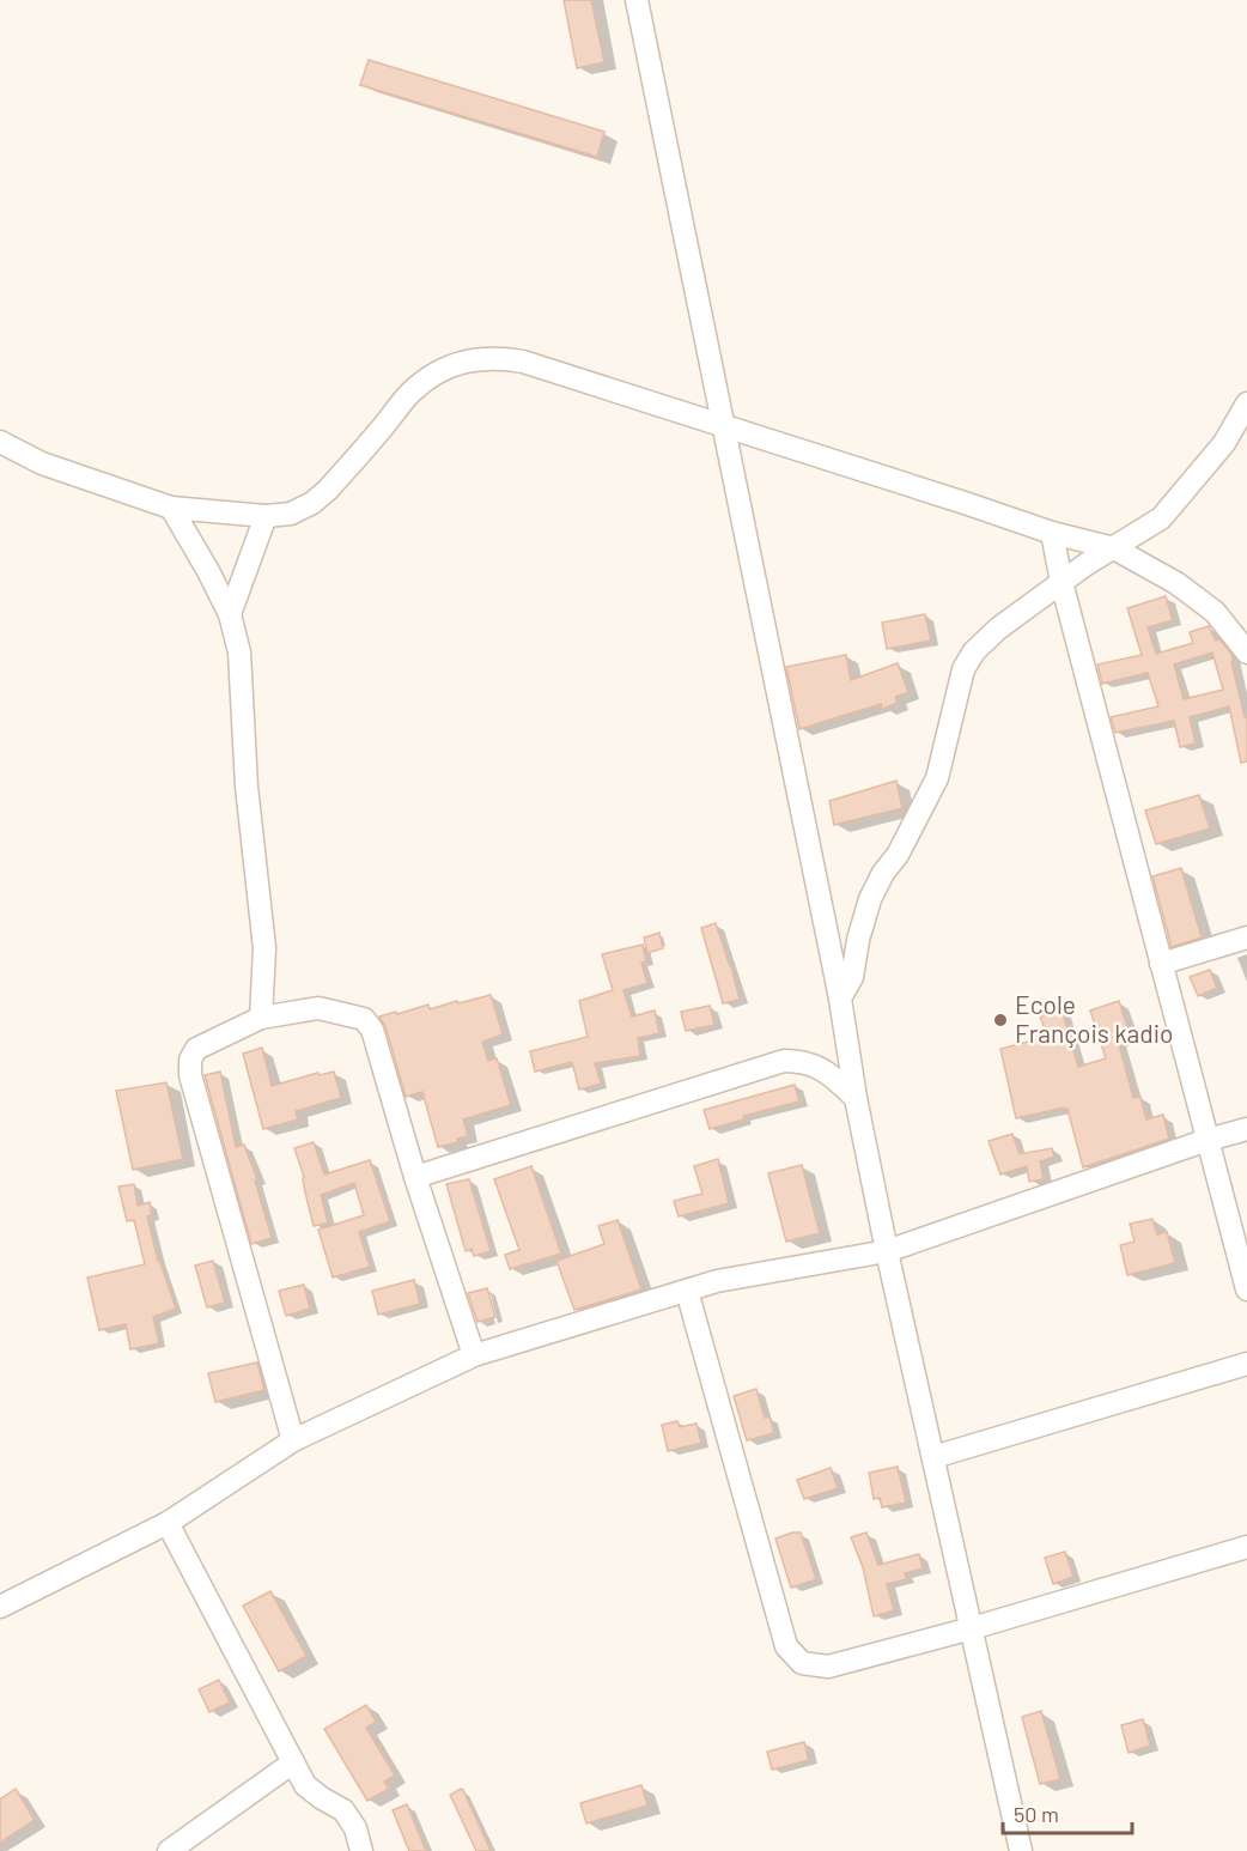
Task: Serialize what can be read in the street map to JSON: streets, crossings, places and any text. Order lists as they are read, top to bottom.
{
  "places": ["Ecole François kadio"],
  "scale_bar": "50 m"
}
